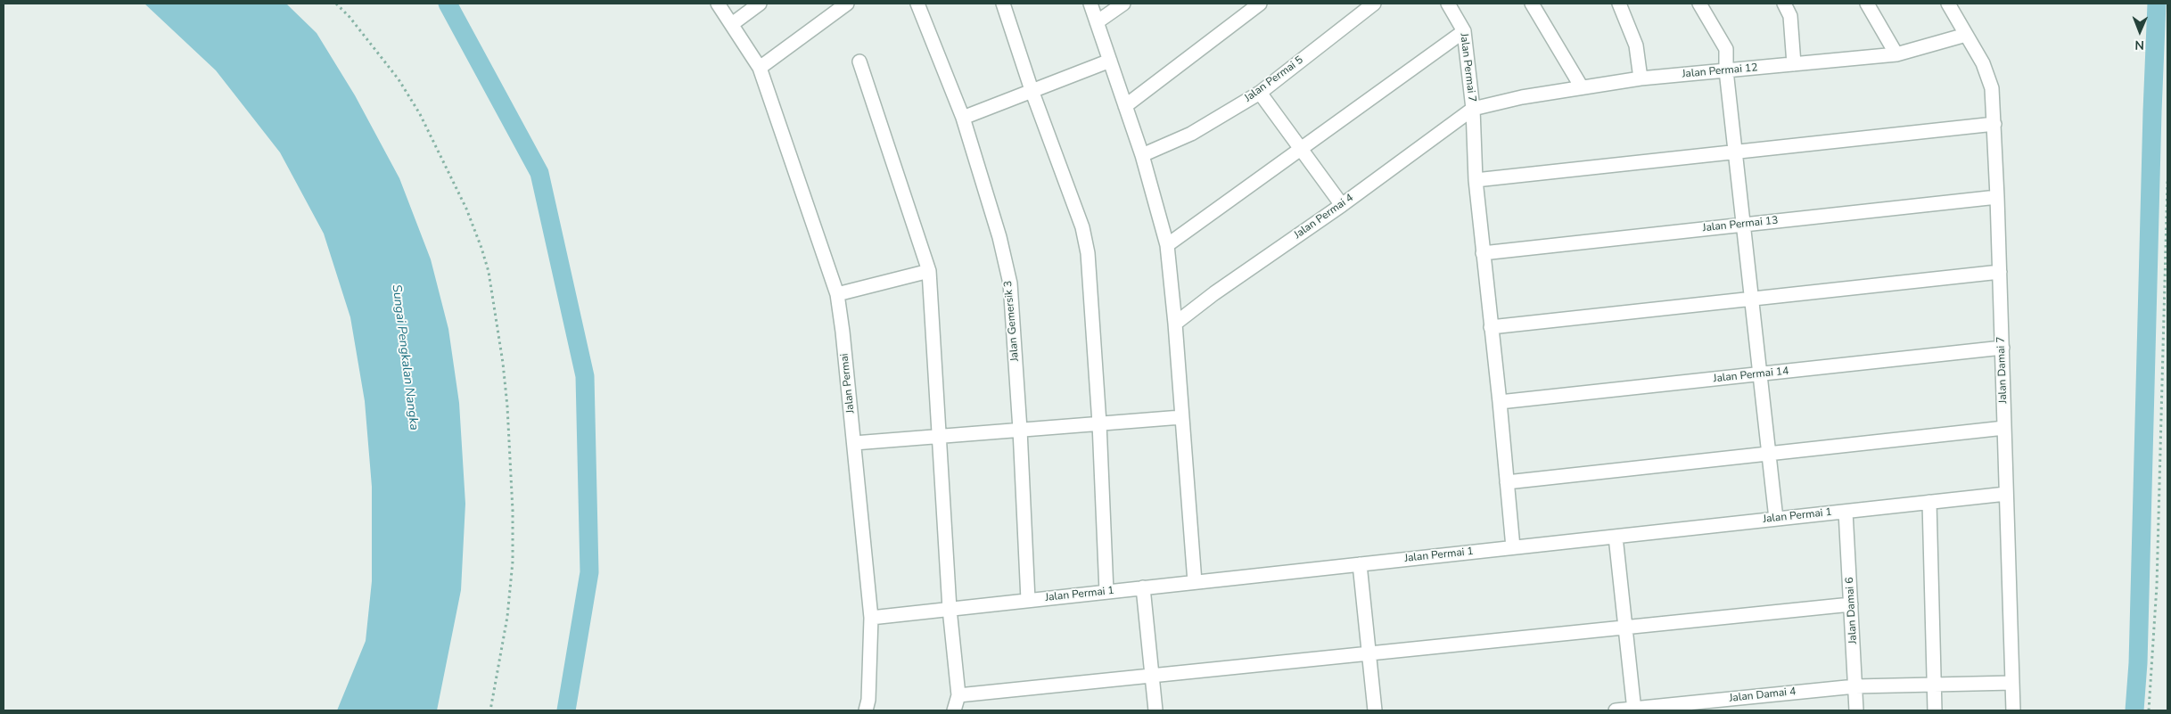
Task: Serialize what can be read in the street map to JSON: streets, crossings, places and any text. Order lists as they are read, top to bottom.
{
  "streets": {
    "street": [
      "Jalan Permai 7",
      "Jalan Permai 12",
      "Jalan Permai 5",
      "Jalan Permai 4",
      "Jalan Permai 13",
      "Jalan Gemersik 3",
      "Jalan Damai 7",
      "Jalan Permai 14",
      "Jalan Permai",
      "Jalan Permai 1",
      "Jalan Damai 6",
      "Jalan Damai 4"
    ]
  },
  "crossings": [
    ["Jalan Permai 7", "Jalan Permai 12"],
    ["Jalan Permai 7", "Jalan Permai 4"],
    ["Jalan Permai 7", "Jalan Permai 13"],
    ["Jalan Permai 7", "Jalan Permai 14"],
    ["Jalan Permai 7", "Jalan Permai 1"],
    ["Jalan Permai 12", "Jalan Permai 4"],
    ["Jalan Permai 12", "Jalan Damai 7"],
    ["Jalan Permai 13", "Jalan Damai 7"],
    ["Jalan Gemersik 3", "Jalan Permai 1"],
    ["Jalan Damai 7", "Jalan Permai 14"],
    ["Jalan Damai 7", "Jalan Permai 1"],
    ["Jalan Damai 7", "Jalan Damai 4"],
    ["Jalan Permai", "Jalan Permai 1"],
    ["Jalan Permai 1", "Jalan Damai 6"],
    ["Jalan Damai 6", "Jalan Damai 4"]
  ],
  "water": ["Sungai Pengkalan Nangka"],
  "north": "bottom"
}
